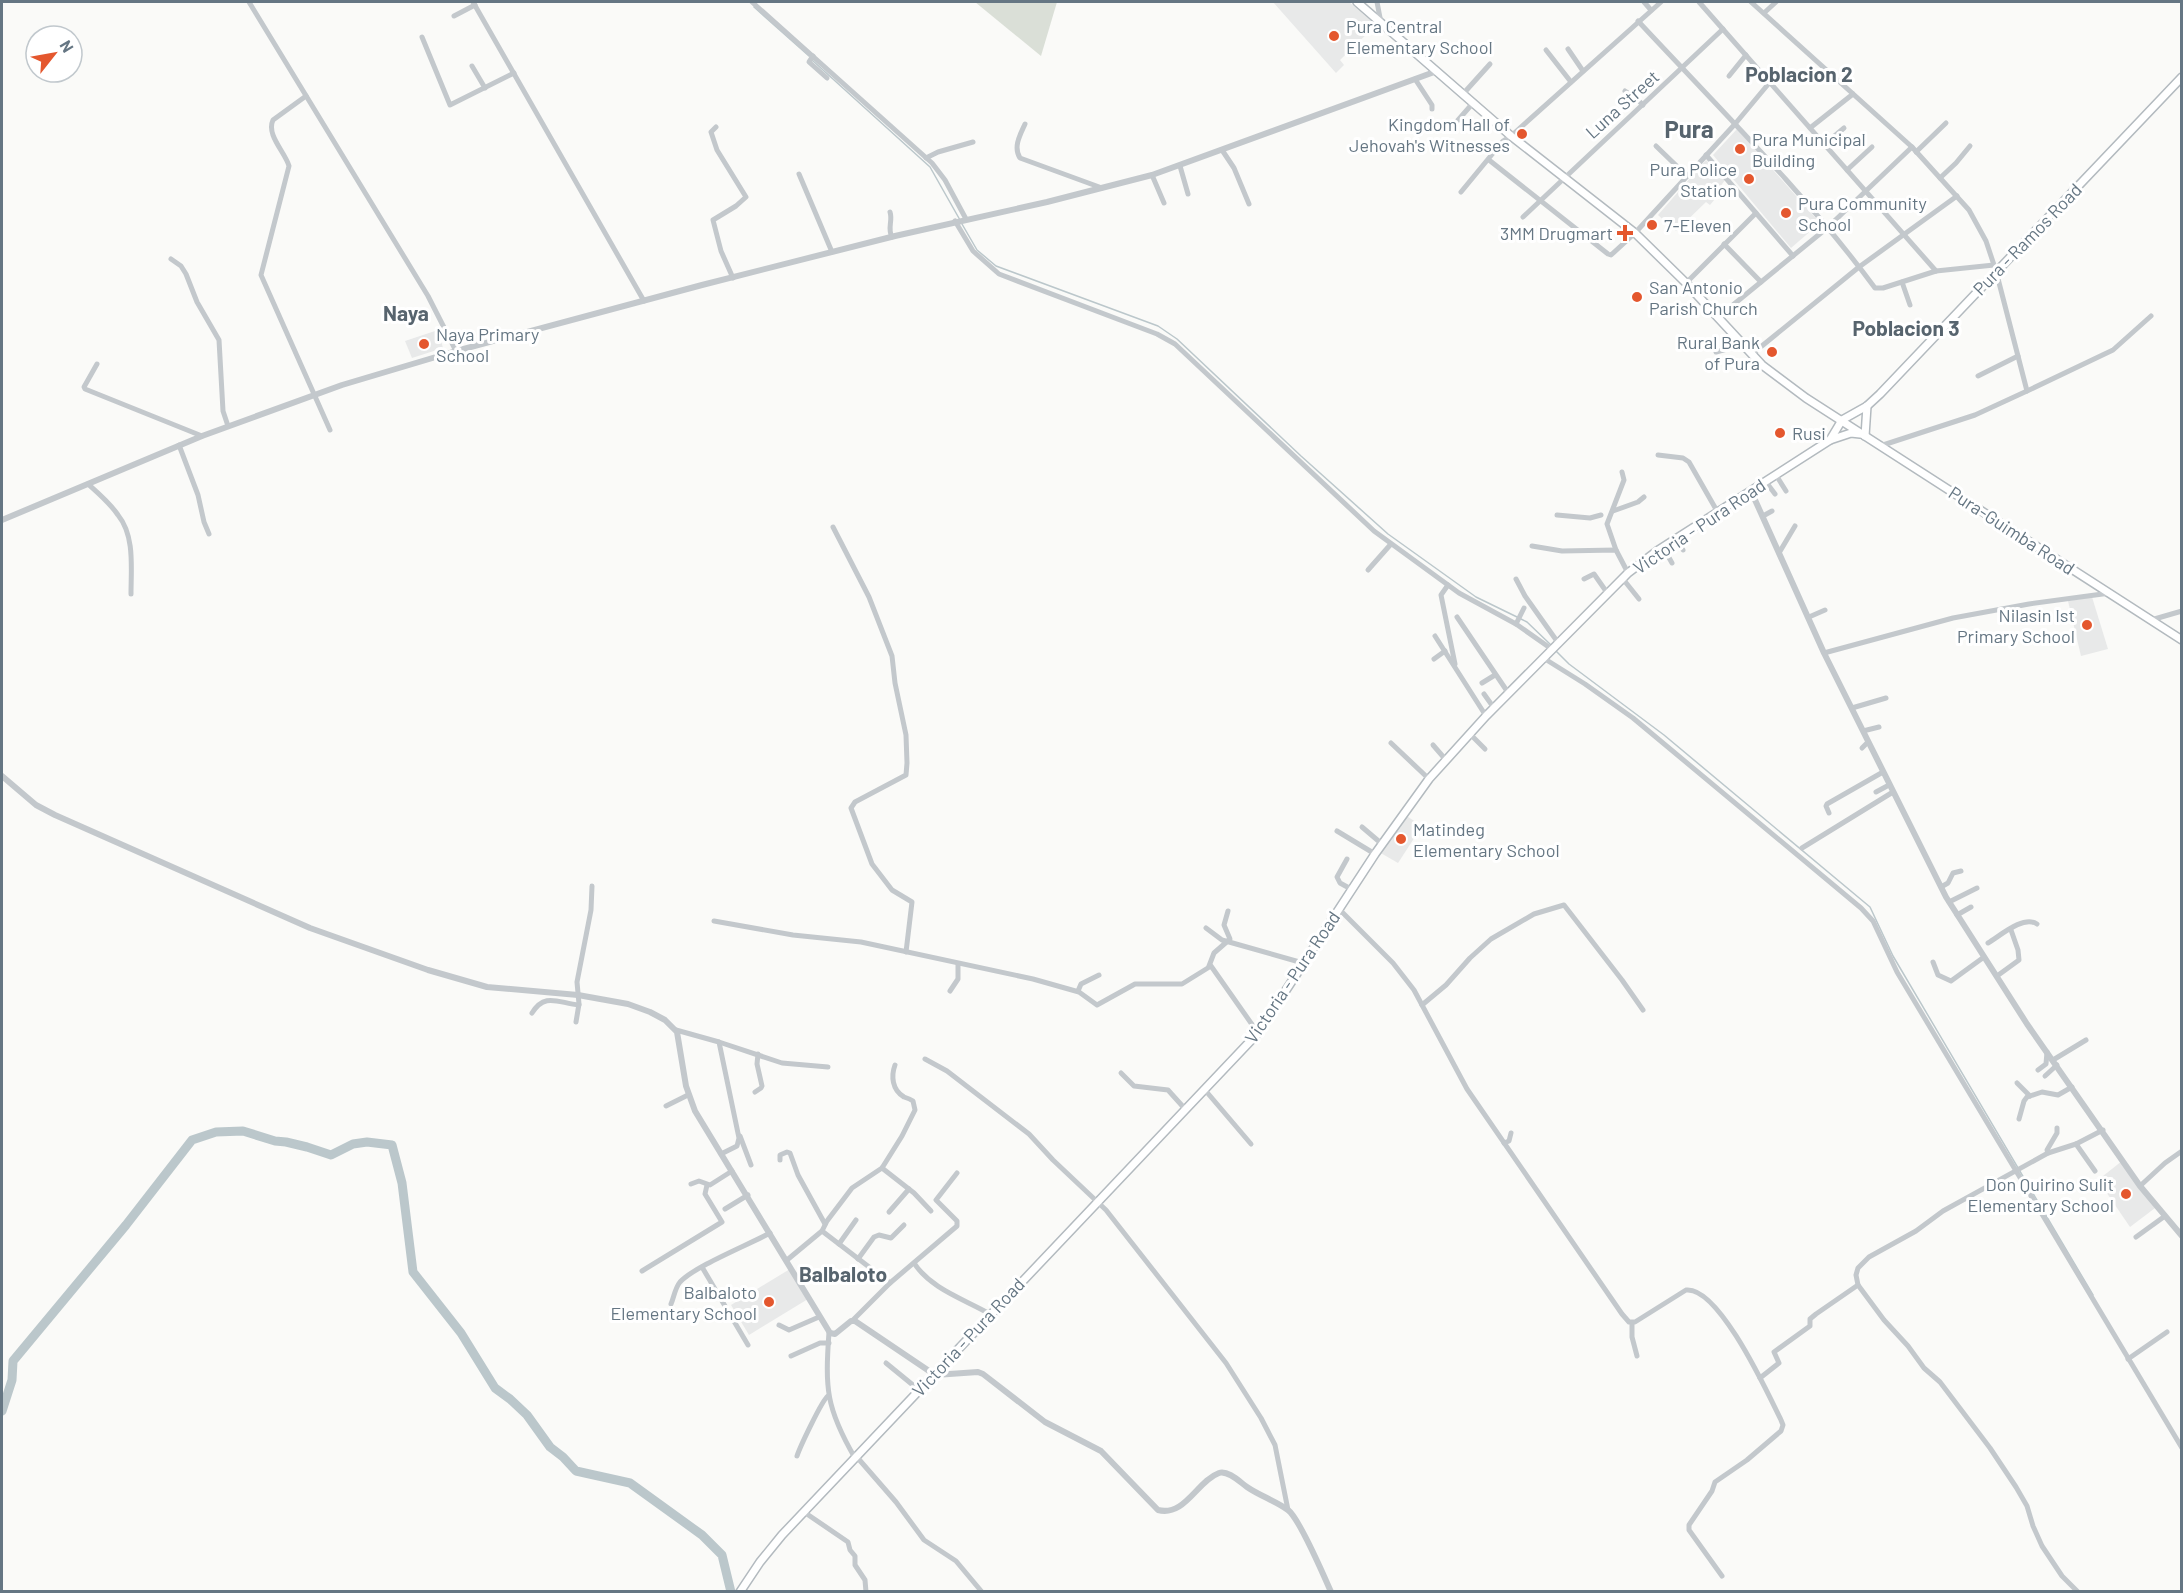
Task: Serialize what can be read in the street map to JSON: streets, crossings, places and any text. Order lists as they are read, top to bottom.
{
  "streets": {
    "main road": ["Pura - Ramos Road", "Victoria - Pura Road", "Pura-Guimba Road"],
    "street": ["Luna Street"]
  },
  "crossings": [
    ["Luna Street", "Pura-Guimba Road"],
    ["Pura - Ramos Road", "Victoria - Pura Road"],
    ["Pura - Ramos Road", "Pura-Guimba Road"],
    ["Victoria - Pura Road", "Pura-Guimba Road"]
  ],
  "districts": [
    "Poblacion 2",
    "Pura",
    "Naya",
    "Poblacion 3",
    "Balbaloto"
  ],
  "places": {
    "other": [
      "Pura Central Elementary School",
      "Kingdom Hall of Jehovah's Witnesses",
      "Pura Municipal Building",
      "Pura Police Station",
      "Pura Community School",
      "7-Eleven",
      "San Antonio Parish Church",
      "Naya Primary School",
      "Rural Bank of Pura",
      "Rusi",
      "Nilasin Ist Primary School",
      "Matindeg Elementary School",
      "Don Quirino Sulit Elementary School",
      "Balbaloto Elementary School"
    ],
    "health": ["3MM Drugmart"]
  },
  "north": "top right"
}
